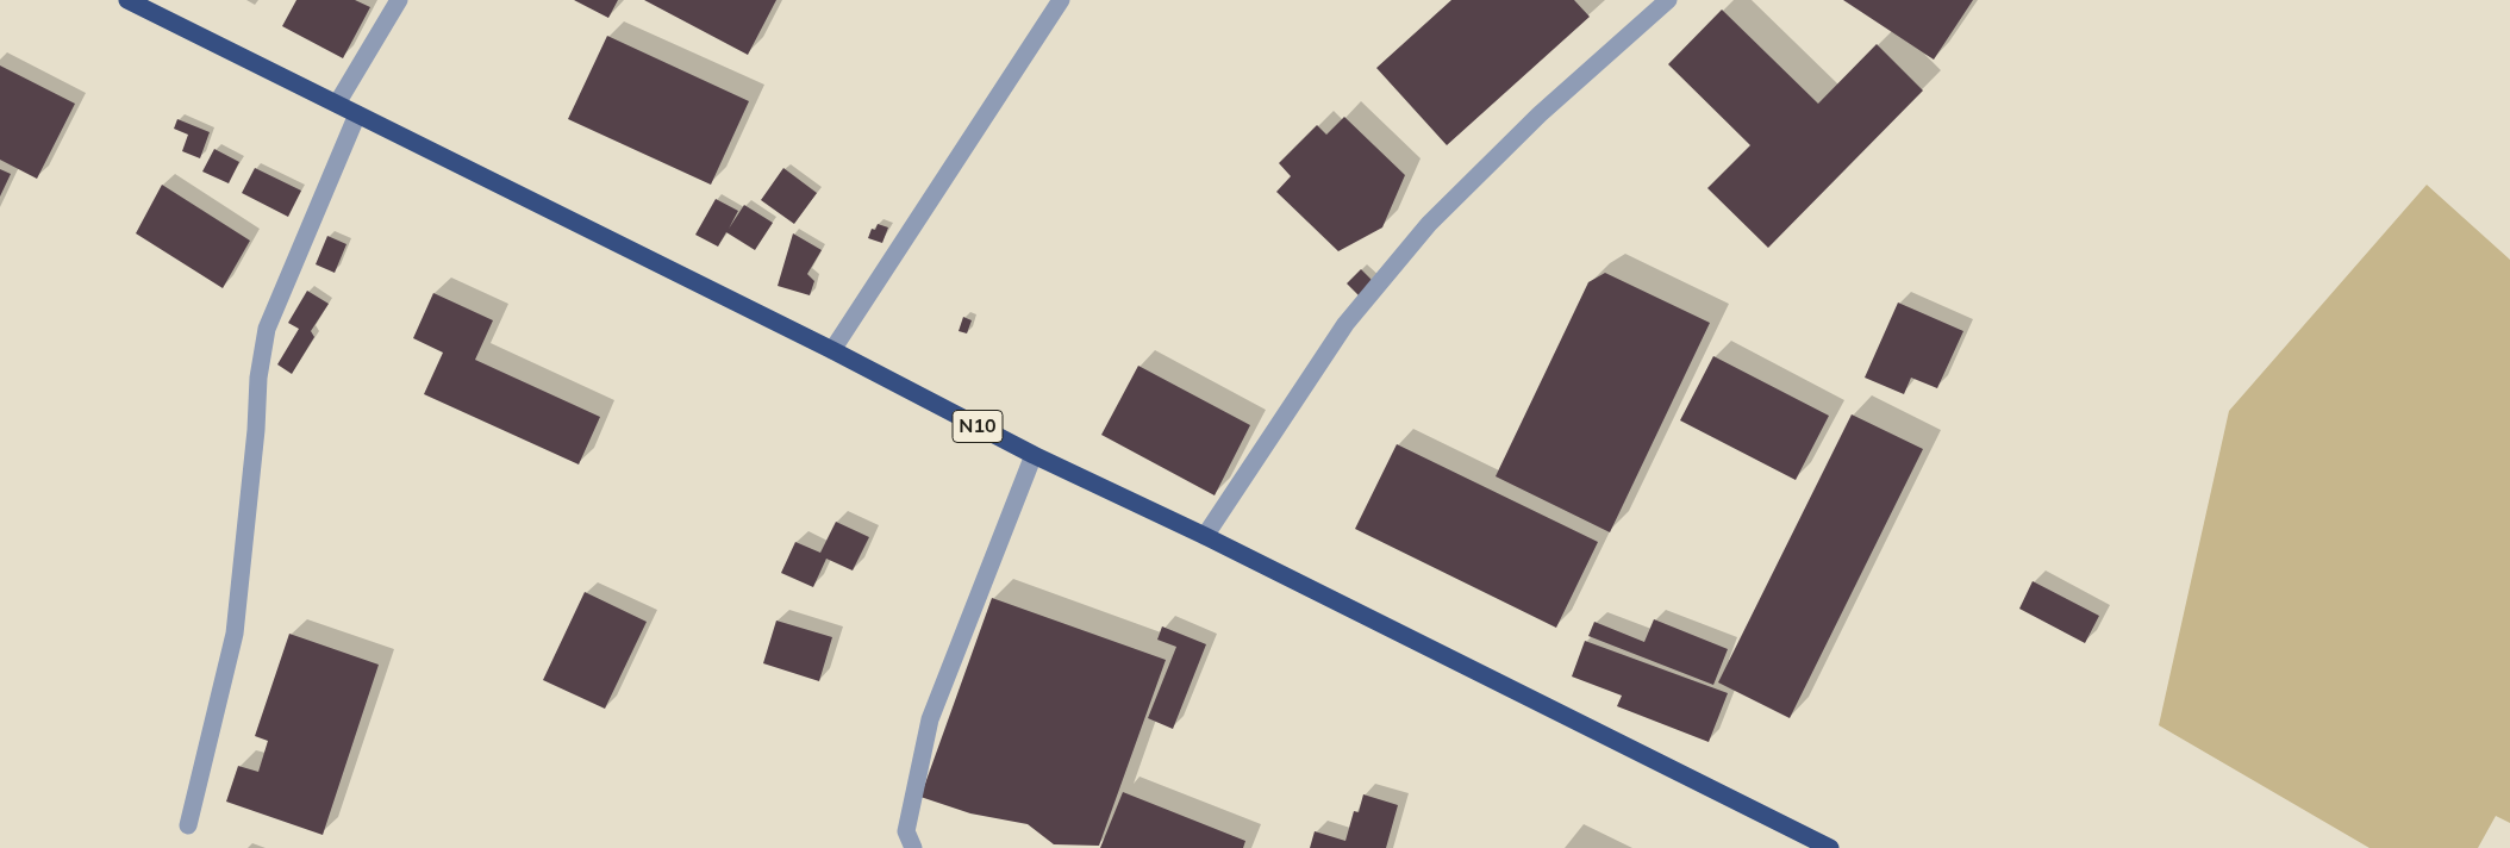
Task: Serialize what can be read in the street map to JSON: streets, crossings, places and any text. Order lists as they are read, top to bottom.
{
  "streets": {
    "highway": ["N10"]
  }
}
